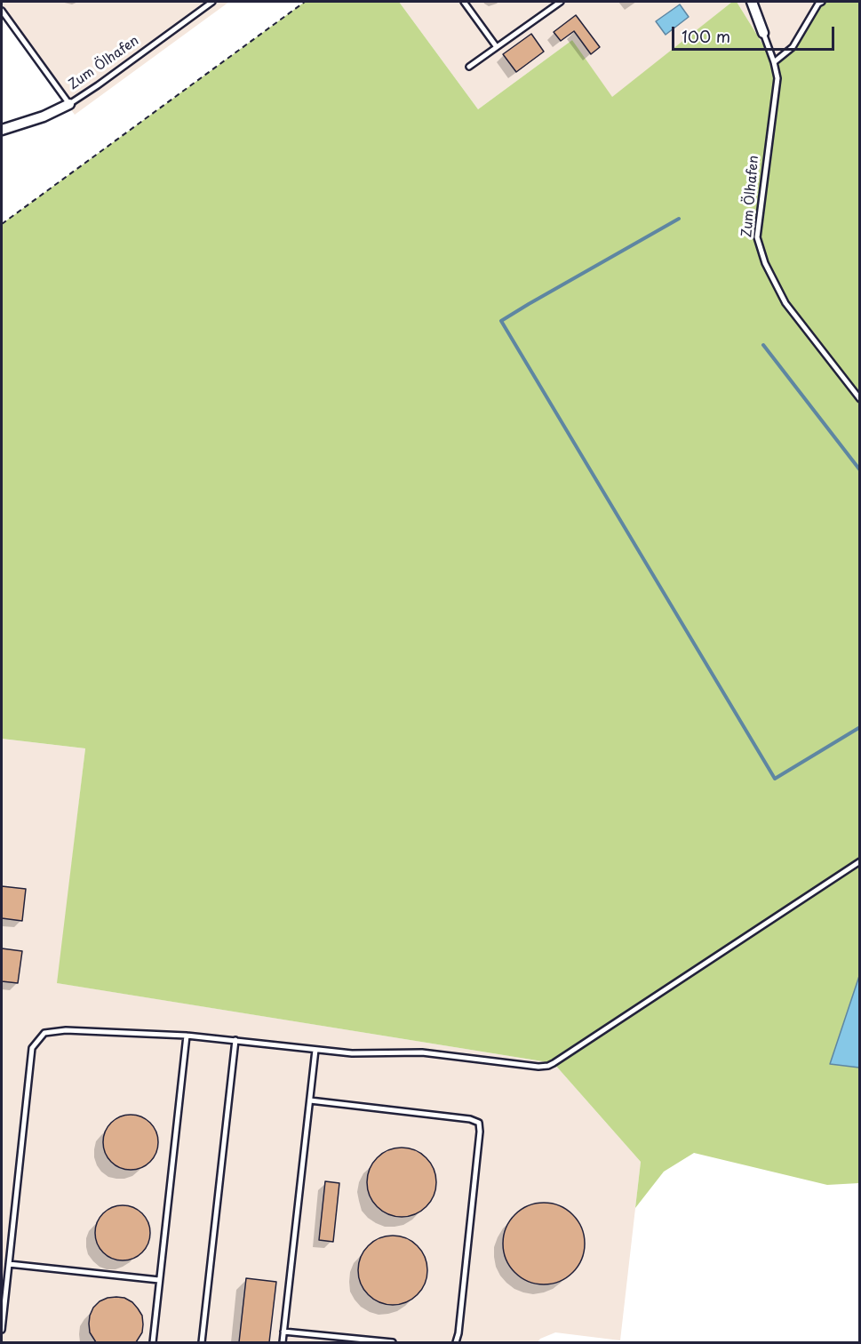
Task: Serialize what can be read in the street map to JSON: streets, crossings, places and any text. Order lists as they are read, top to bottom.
{
  "streets": {
    "street": ["Zum Ölhafen"]
  },
  "scale_bar": "100 m"
}
